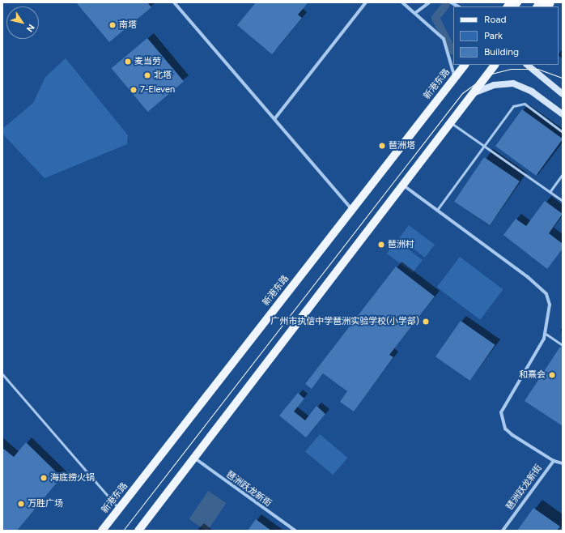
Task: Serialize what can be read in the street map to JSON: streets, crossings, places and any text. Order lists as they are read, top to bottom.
{
  "streets": {
    "main road": ["新港东路"],
    "street": ["琶洲跃龙新街"]
  },
  "places": [
    "南塔",
    "麦当劳",
    "北塔",
    "7-Eleven",
    "琶洲塔",
    "琶洲村",
    "广州市执信中学琶洲实验学校(小学部)",
    "和熹会",
    "海底捞火锅",
    "万胜广场"
  ],
  "legend": ["Road", "Park", "Building"],
  "north": "bottom right"
}
